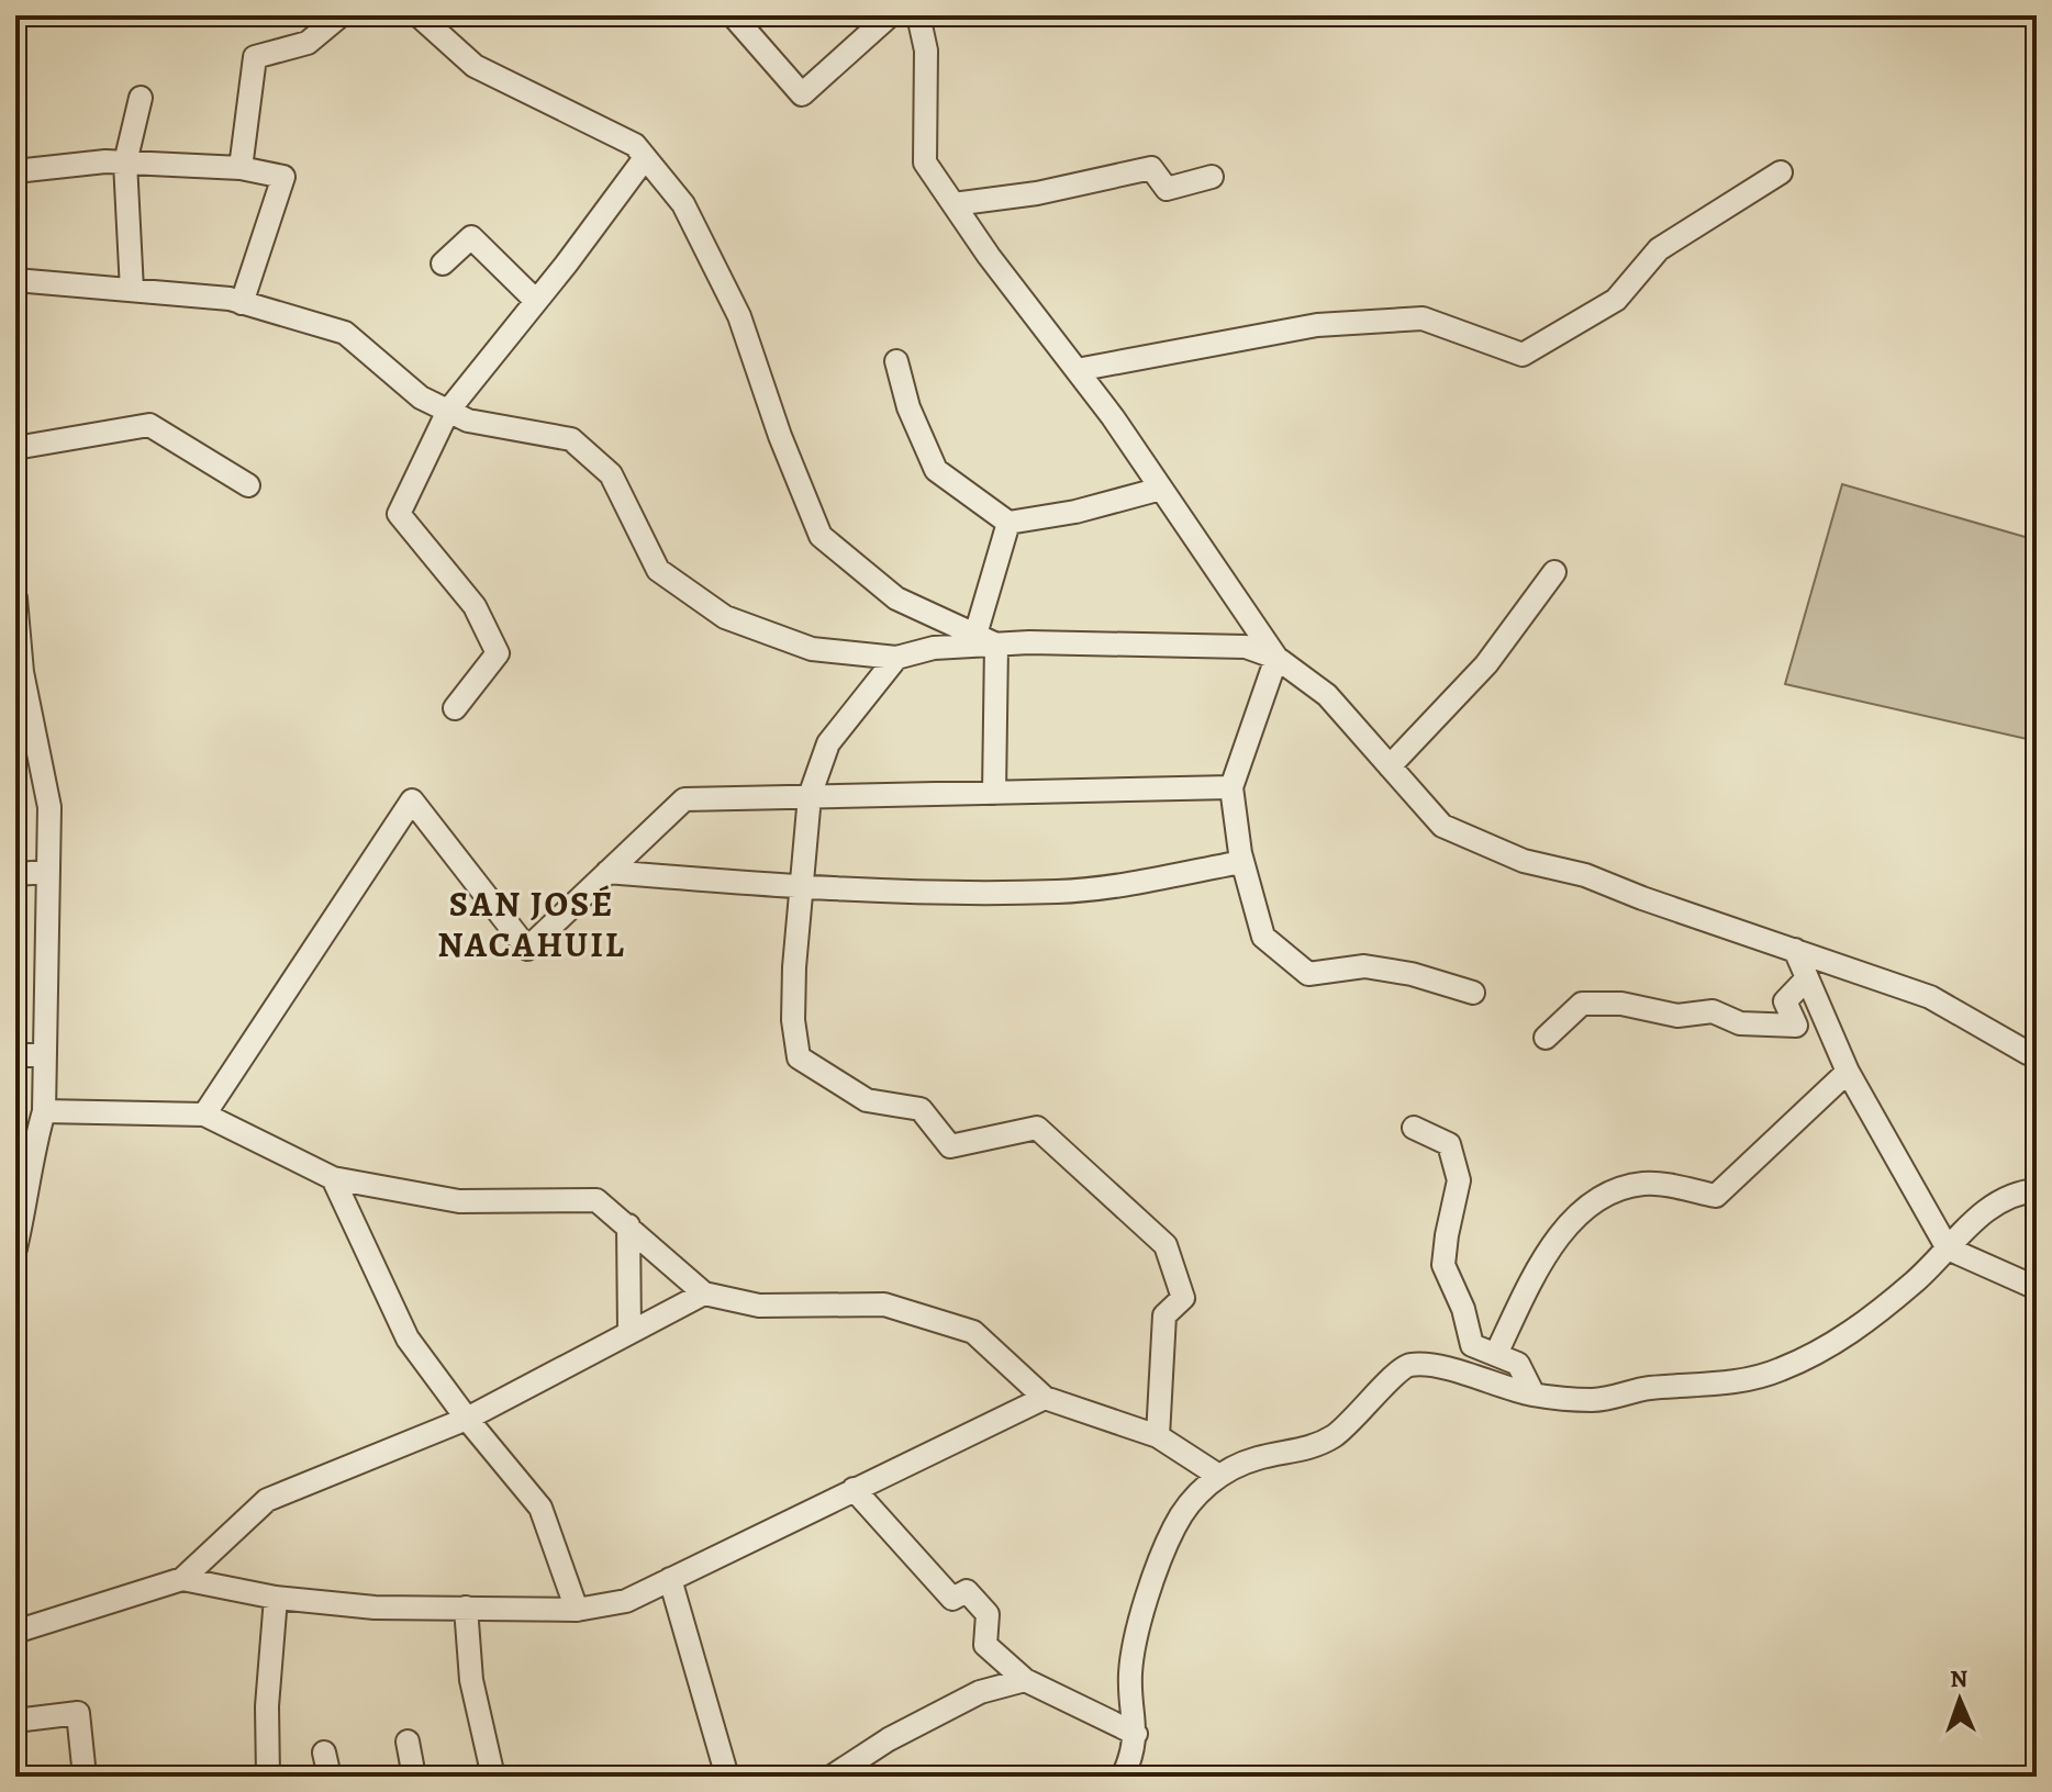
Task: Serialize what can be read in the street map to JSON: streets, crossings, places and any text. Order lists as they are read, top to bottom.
{
  "districts": ["SAN JOSÉ NACAHUIL"],
  "north": "top"
}
